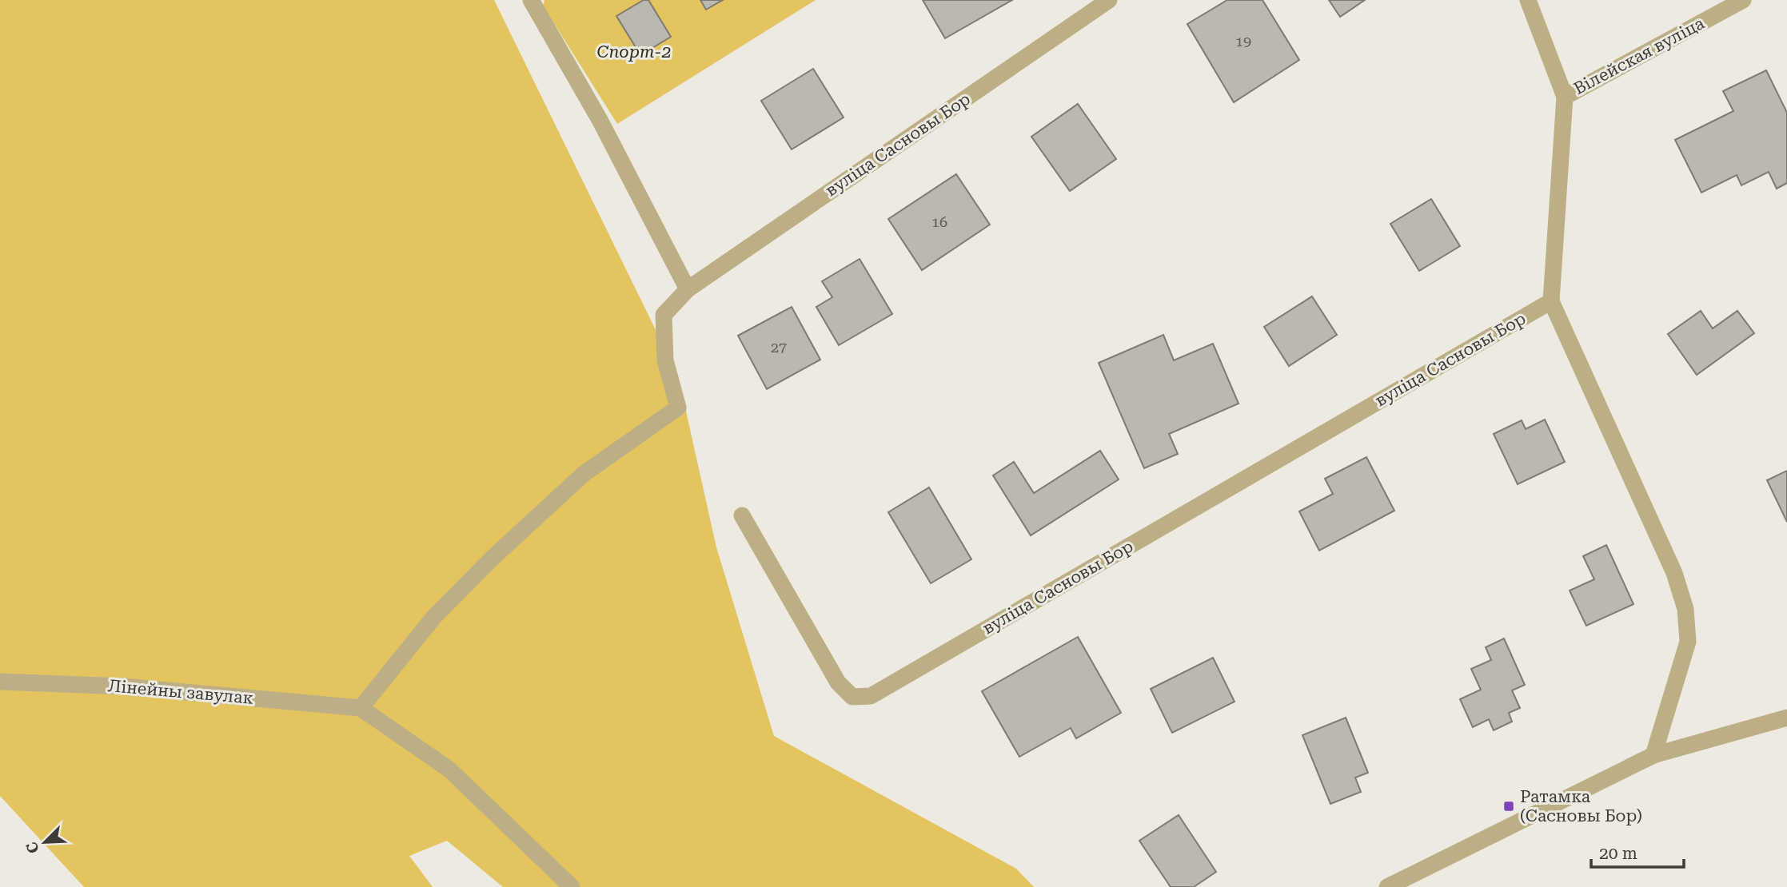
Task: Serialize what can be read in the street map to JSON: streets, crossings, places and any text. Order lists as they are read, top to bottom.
{
  "streets": {
    "street": ["Вілейская вуліца", "вуліца Сасновы Бор", "Лінейны завулак"]
  },
  "crossings": [
    ["вуліца Сасновы Бор", "Лінейны завулак"]
  ],
  "parks": ["Спорт-2"],
  "places": {
    "transit": ["Ратамка (Сасновы Бор)"]
  },
  "house_numbers": ["19", "16", "27"],
  "scale_bar": "20 m",
  "north": "bottom left"
}
